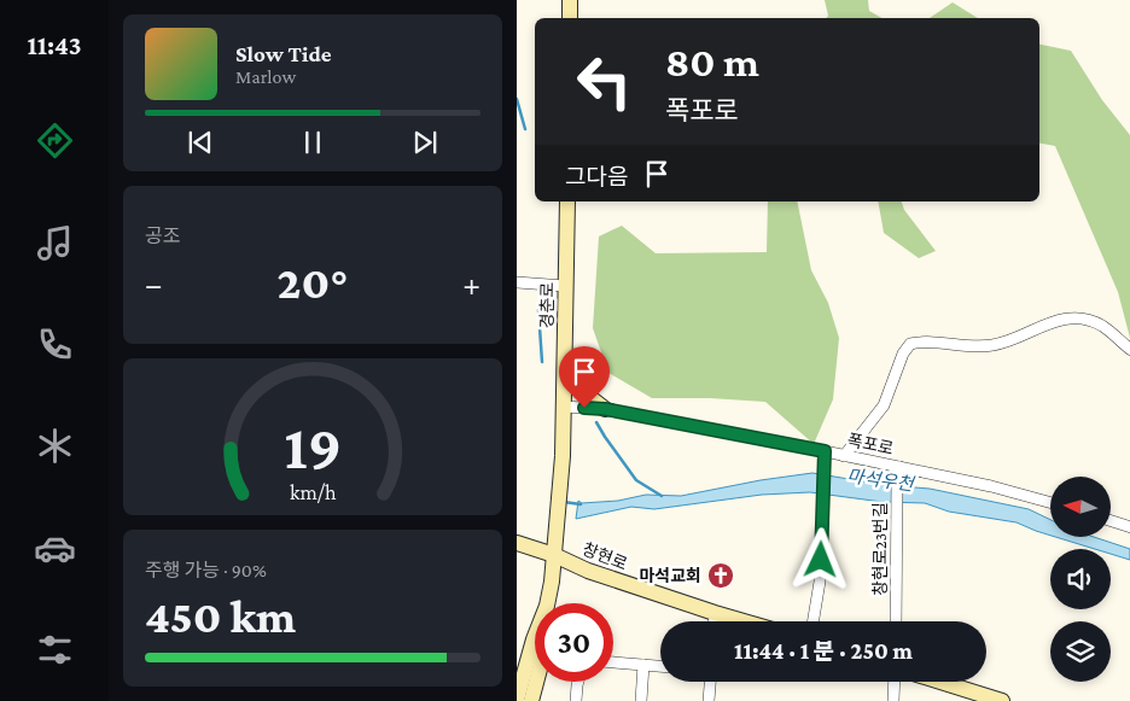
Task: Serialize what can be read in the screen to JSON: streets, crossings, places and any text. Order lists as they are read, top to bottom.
{
  "streets": {
    "street": [
      "경춘로",
      "폭포로",
      "창현로23번길",
      "창현로"
    ]
  },
  "crossings": [
    ["경춘로", "폭포로"],
    ["경춘로", "창현로"],
    ["폭포로", "창현로23번길"]
  ],
  "water": ["마석우천"],
  "places": {
    "church": ["마석교회"]
  },
  "north": "left",
  "page": {
    "tabs": "11:43",
    "turn": ["80 m", "폭포로"],
    "song": ["Slow Tide", "Marlow"],
    "then": "그다음",
    "tile": [
      "공조",
      ["주행 가능 · 90%", "450 km"]
    ],
    "heat": ["−", "20°", "+"],
    "limit": "30",
    "trip": "11:44 · 1 분 · 250 m",
    "gauge": ["19", "km/h"]
  }
}
